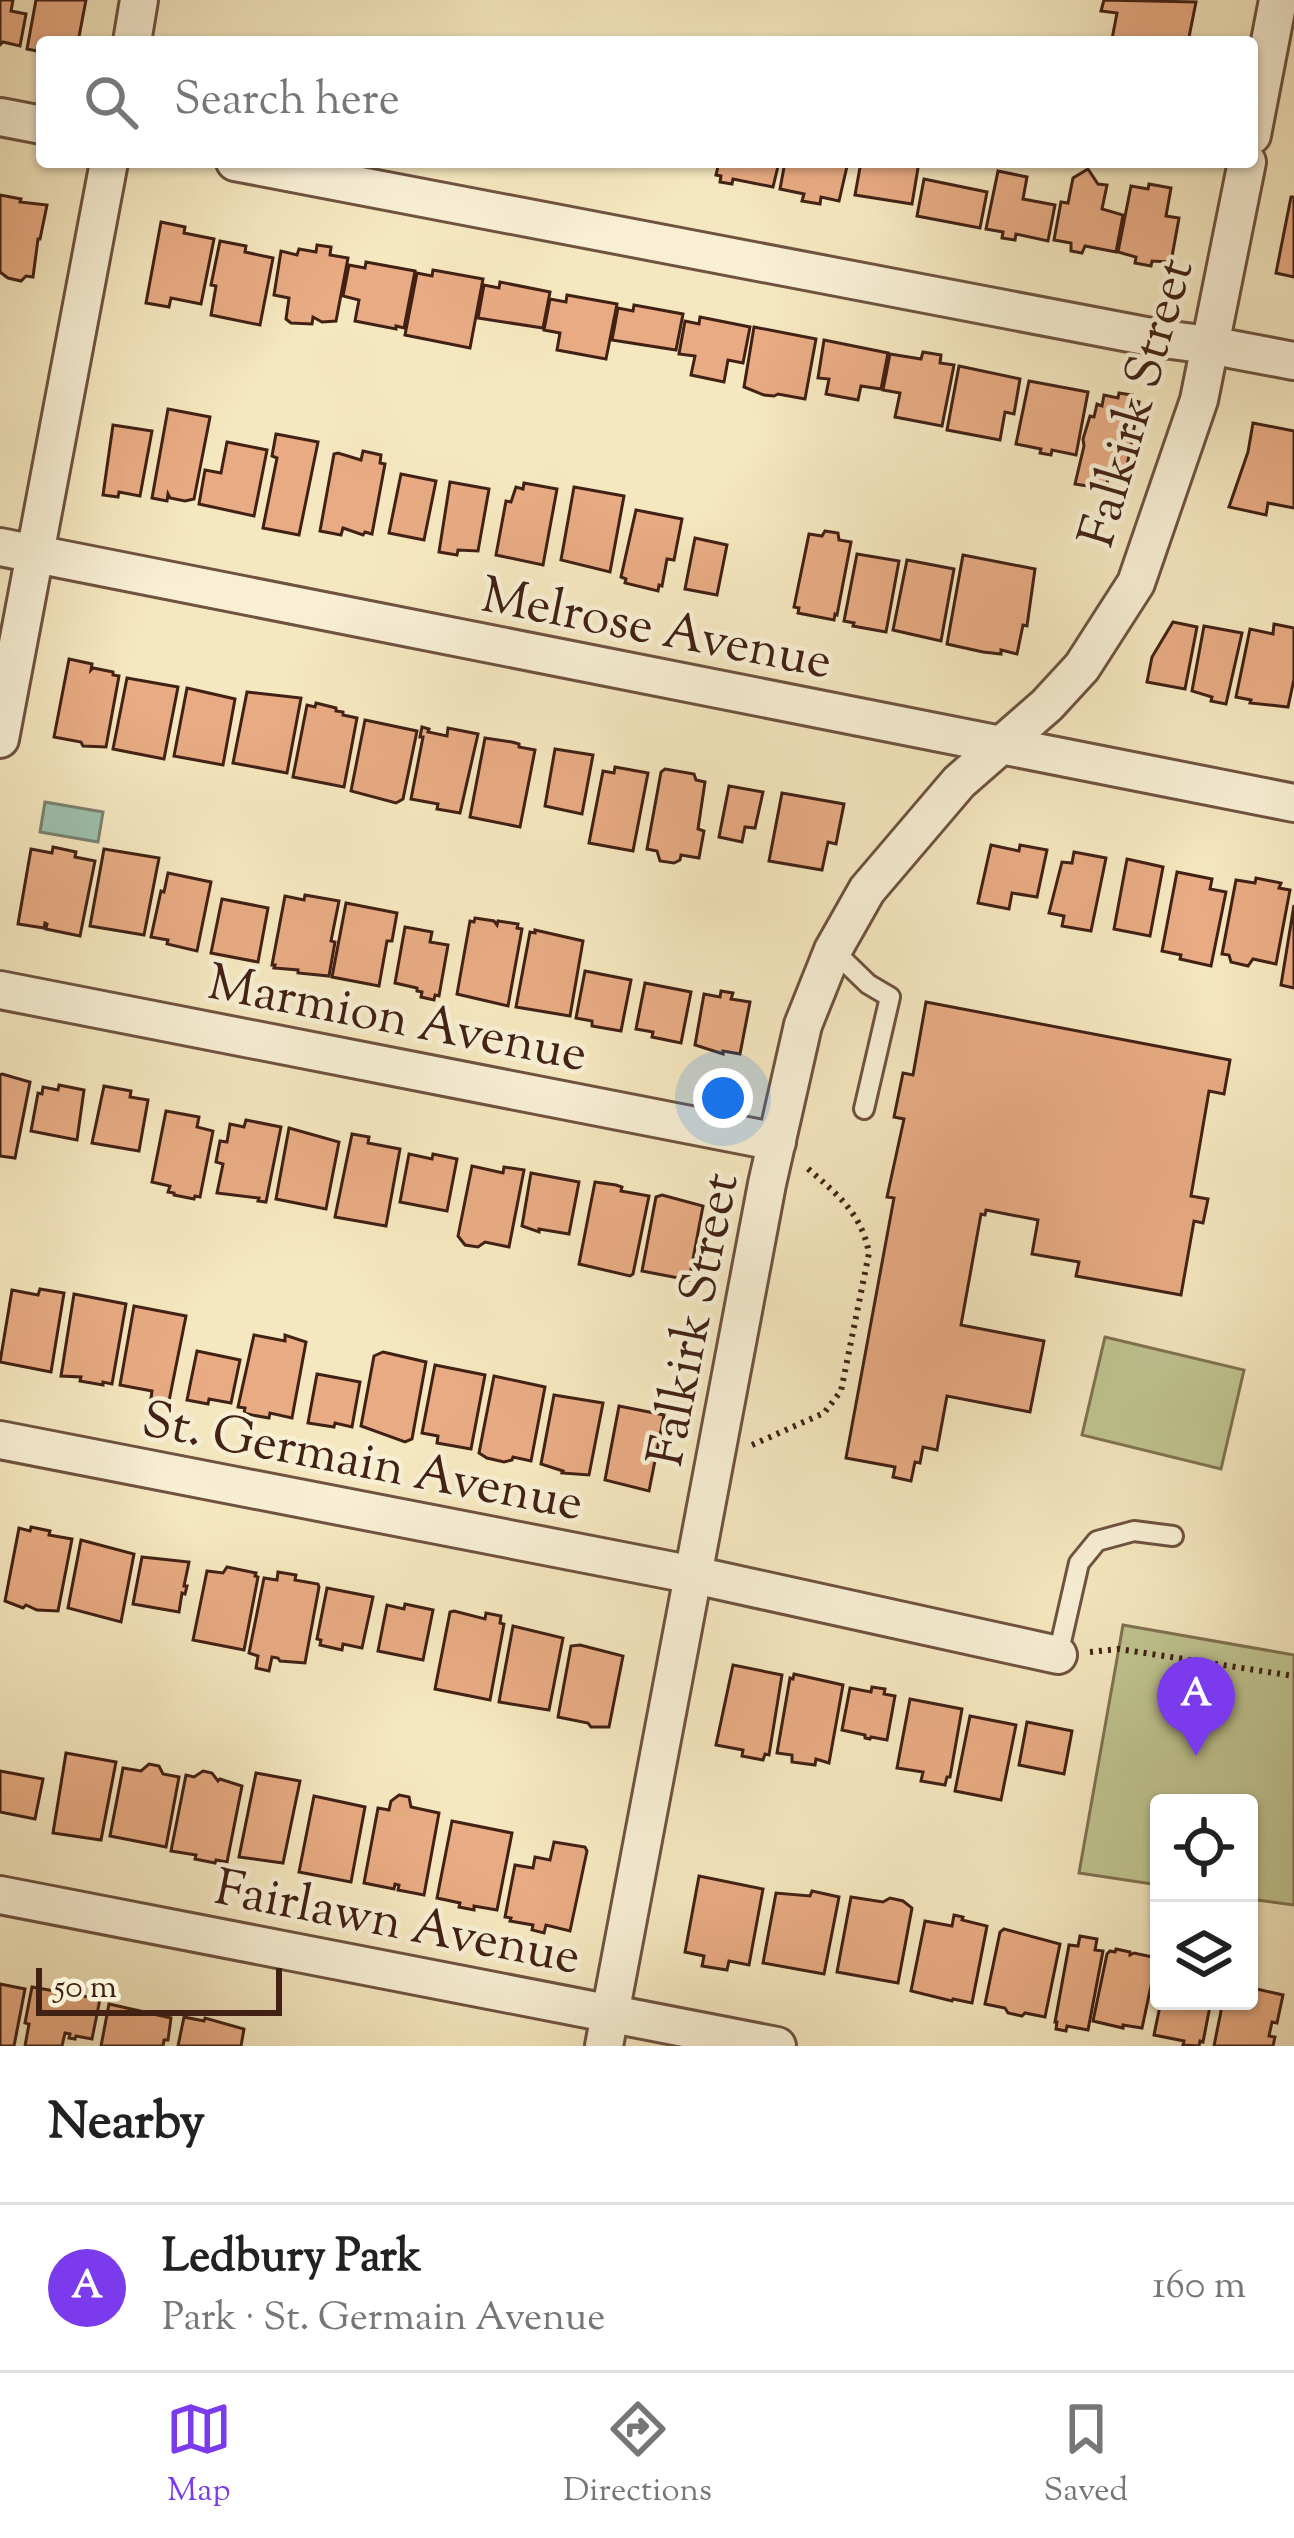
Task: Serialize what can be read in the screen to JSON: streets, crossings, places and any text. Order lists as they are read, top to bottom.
{
  "streets": {
    "street": [
      "Falkirk Street",
      "Melrose Avenue",
      "Marmion Avenue",
      "St. Germain Avenue",
      "Fairlawn Avenue"
    ]
  },
  "crossings": [
    ["Falkirk Street", "Melrose Avenue"],
    ["Falkirk Street", "Marmion Avenue"],
    ["Falkirk Street", "St. Germain Avenue"],
    ["Falkirk Street", "Fairlawn Avenue"]
  ],
  "scale_bar": "50 m",
  "page": {
    "search": "Search here",
    "pins": "A",
    "scale": "50 m",
    "heading": "Nearby",
    "list": [
      {
        "mark": "A",
        "name": "Ledbury Park",
        "note": "Park · St. Germain Avenue",
        "value": "160 m"
      }
    ],
    "nav": ["Map", "Directions", "Saved"]
  }
}
